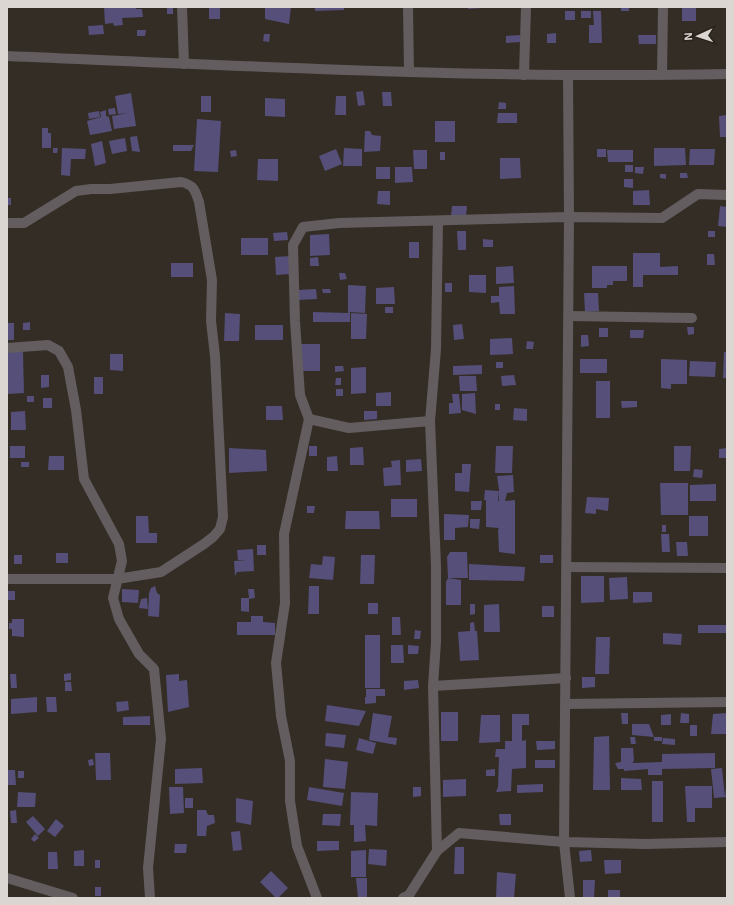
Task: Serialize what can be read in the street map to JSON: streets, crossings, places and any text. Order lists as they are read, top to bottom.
{
  "north": "left"
}
